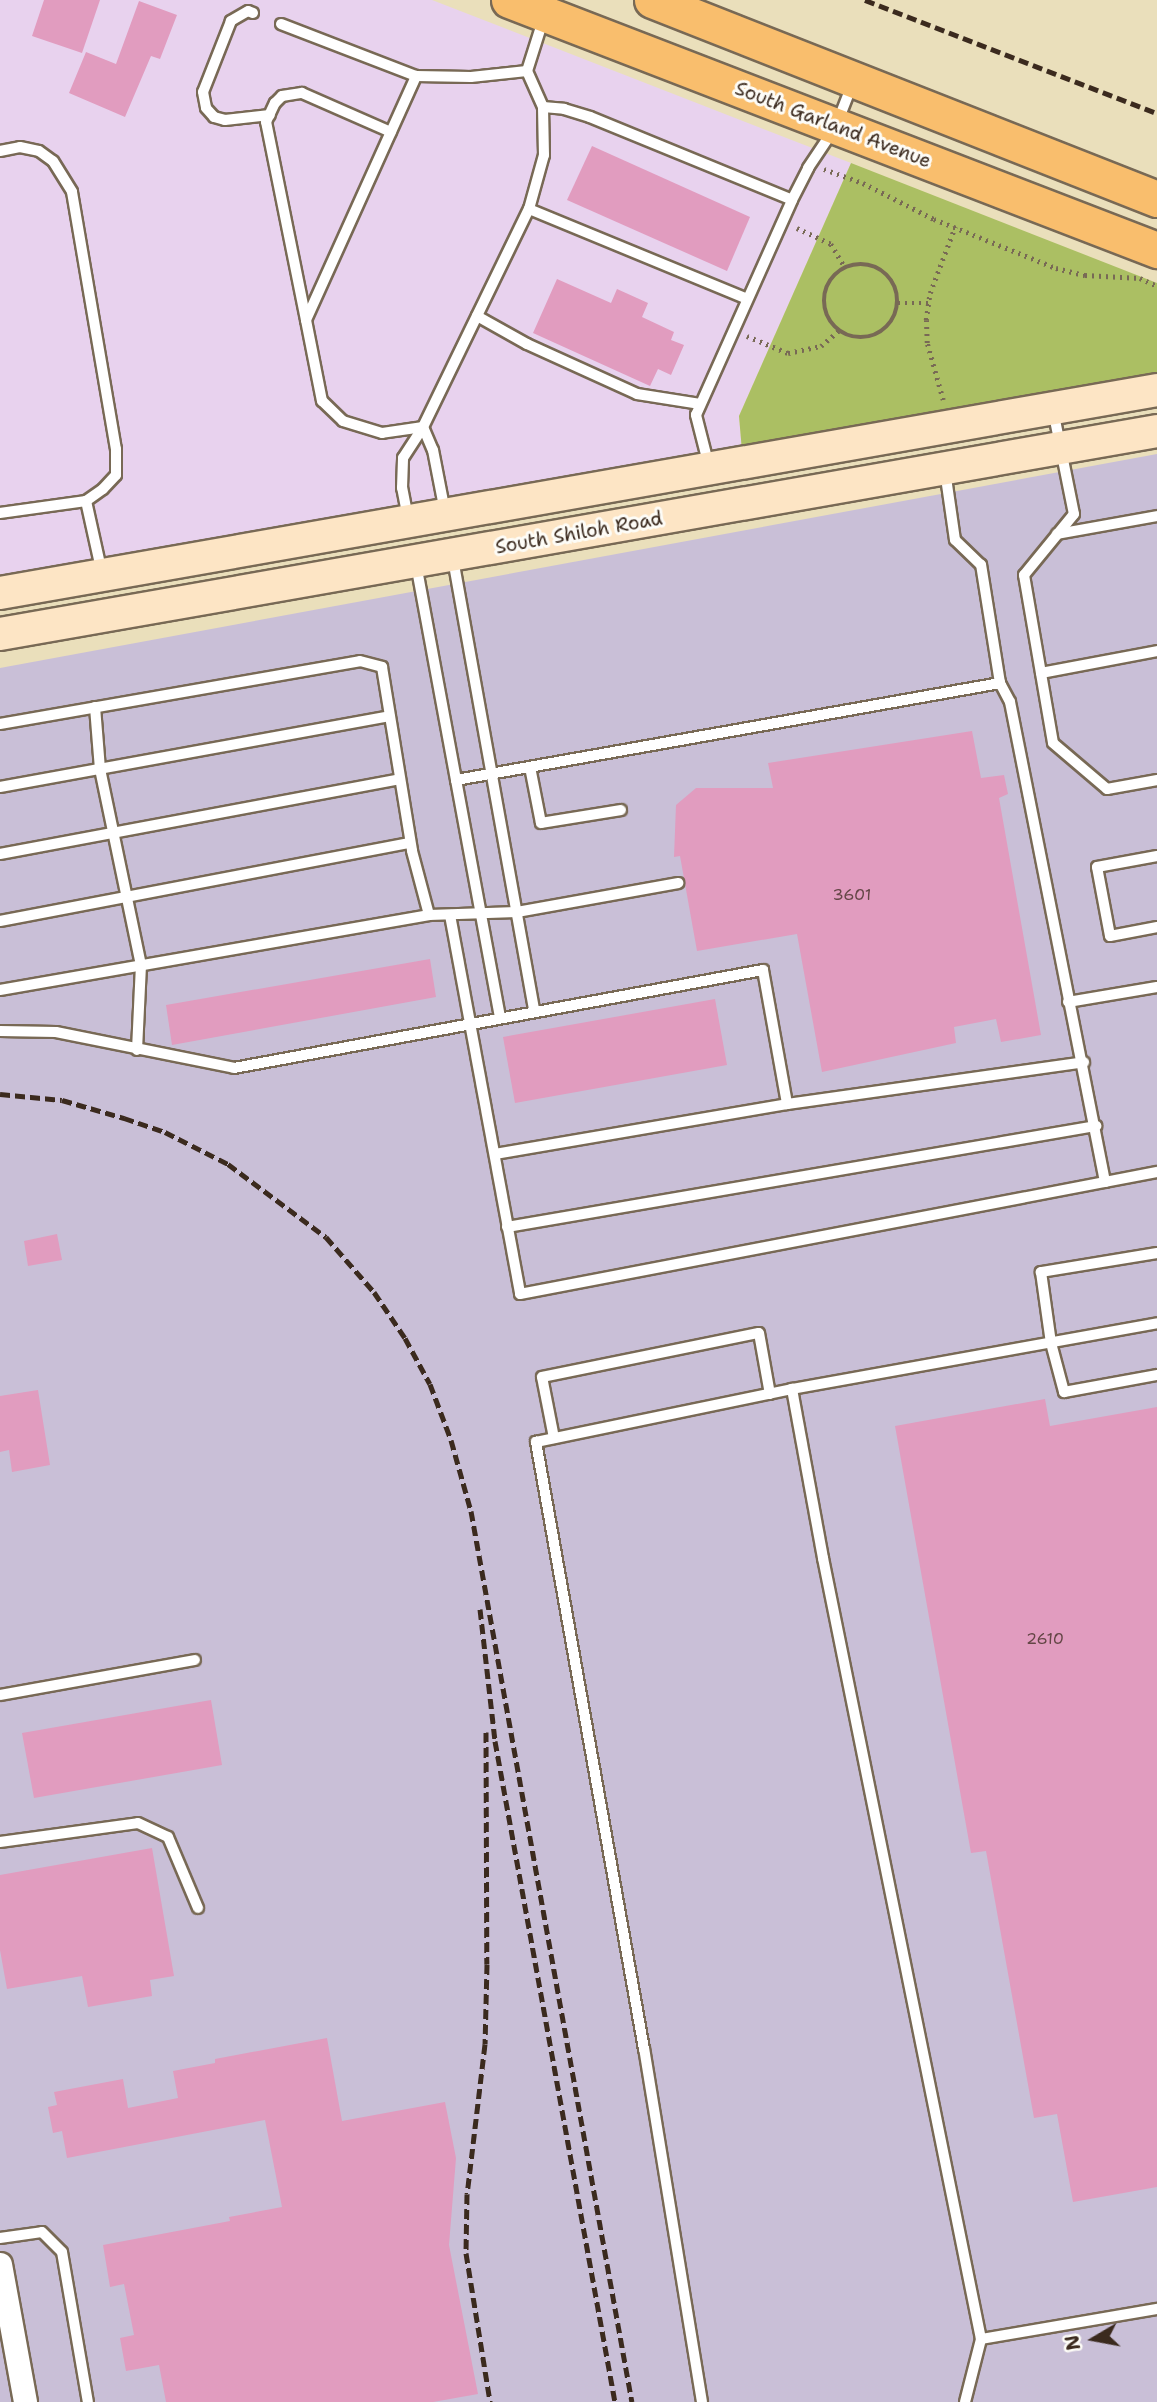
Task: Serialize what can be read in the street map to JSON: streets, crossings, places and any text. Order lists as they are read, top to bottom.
{
  "streets": {
    "main road": ["South Garland Avenue", "South Shiloh Road"]
  },
  "house_numbers": ["3601", "2610"],
  "north": "left"
}
